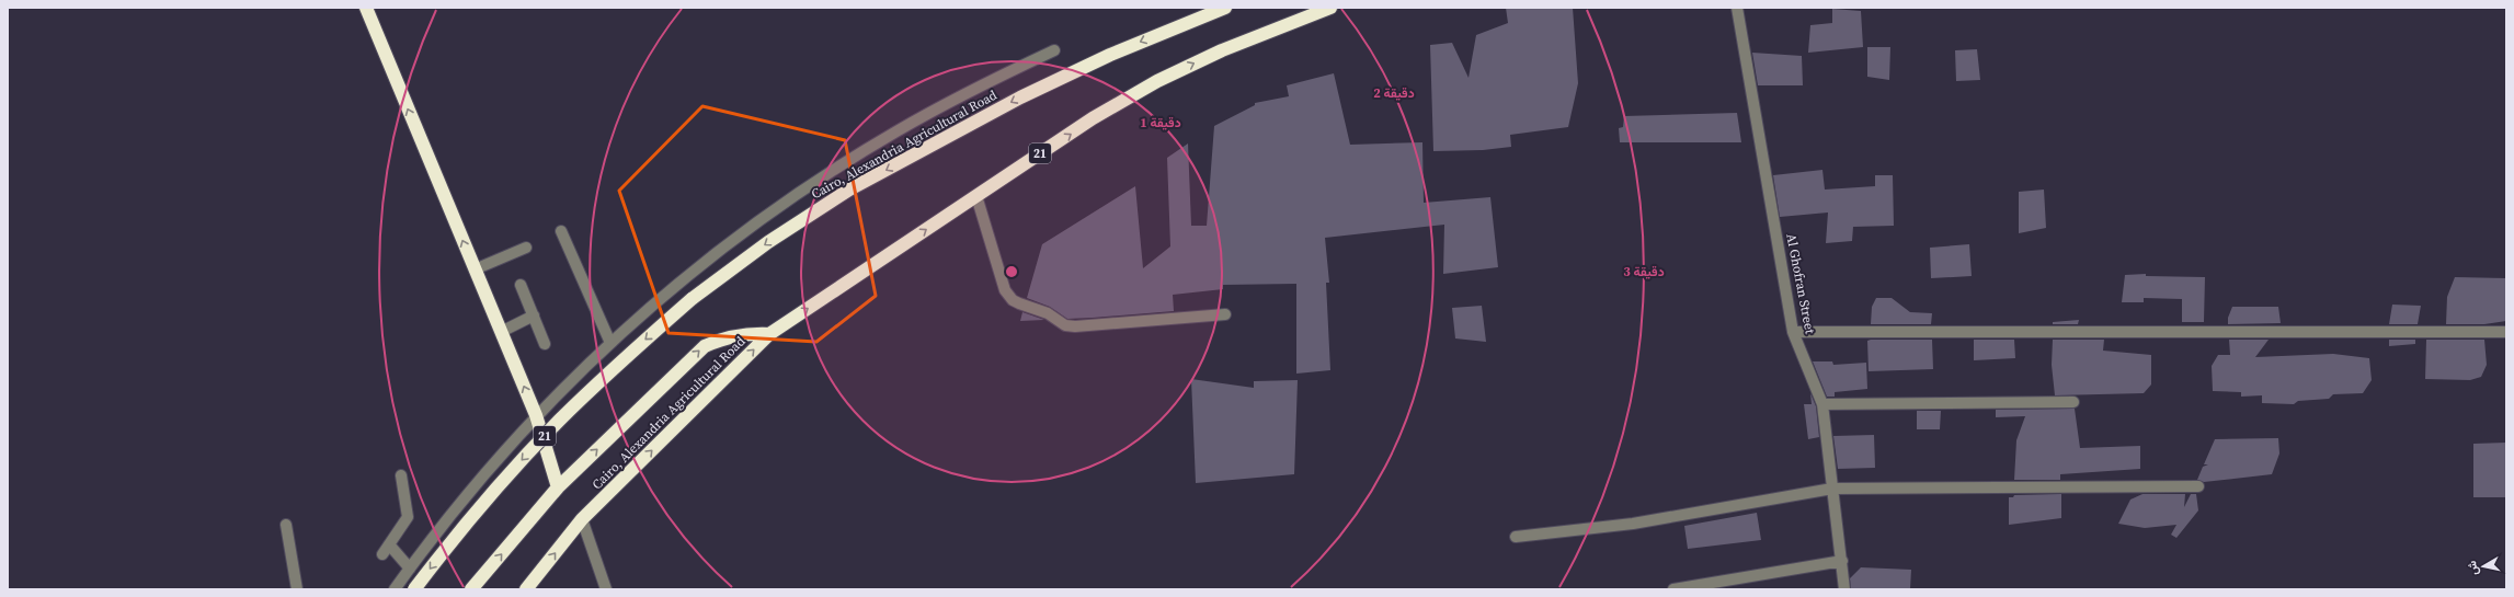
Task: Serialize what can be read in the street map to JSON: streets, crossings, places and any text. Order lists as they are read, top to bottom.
{
  "streets": {
    "highway": ["Cairo, Alexandria Agricultural Road", "21"],
    "street": ["Al Ghofran Street"]
  },
  "north": "left",
  "rings": ["2 دقيقة", "1 دقيقة", "3 دقيقة"]
}
